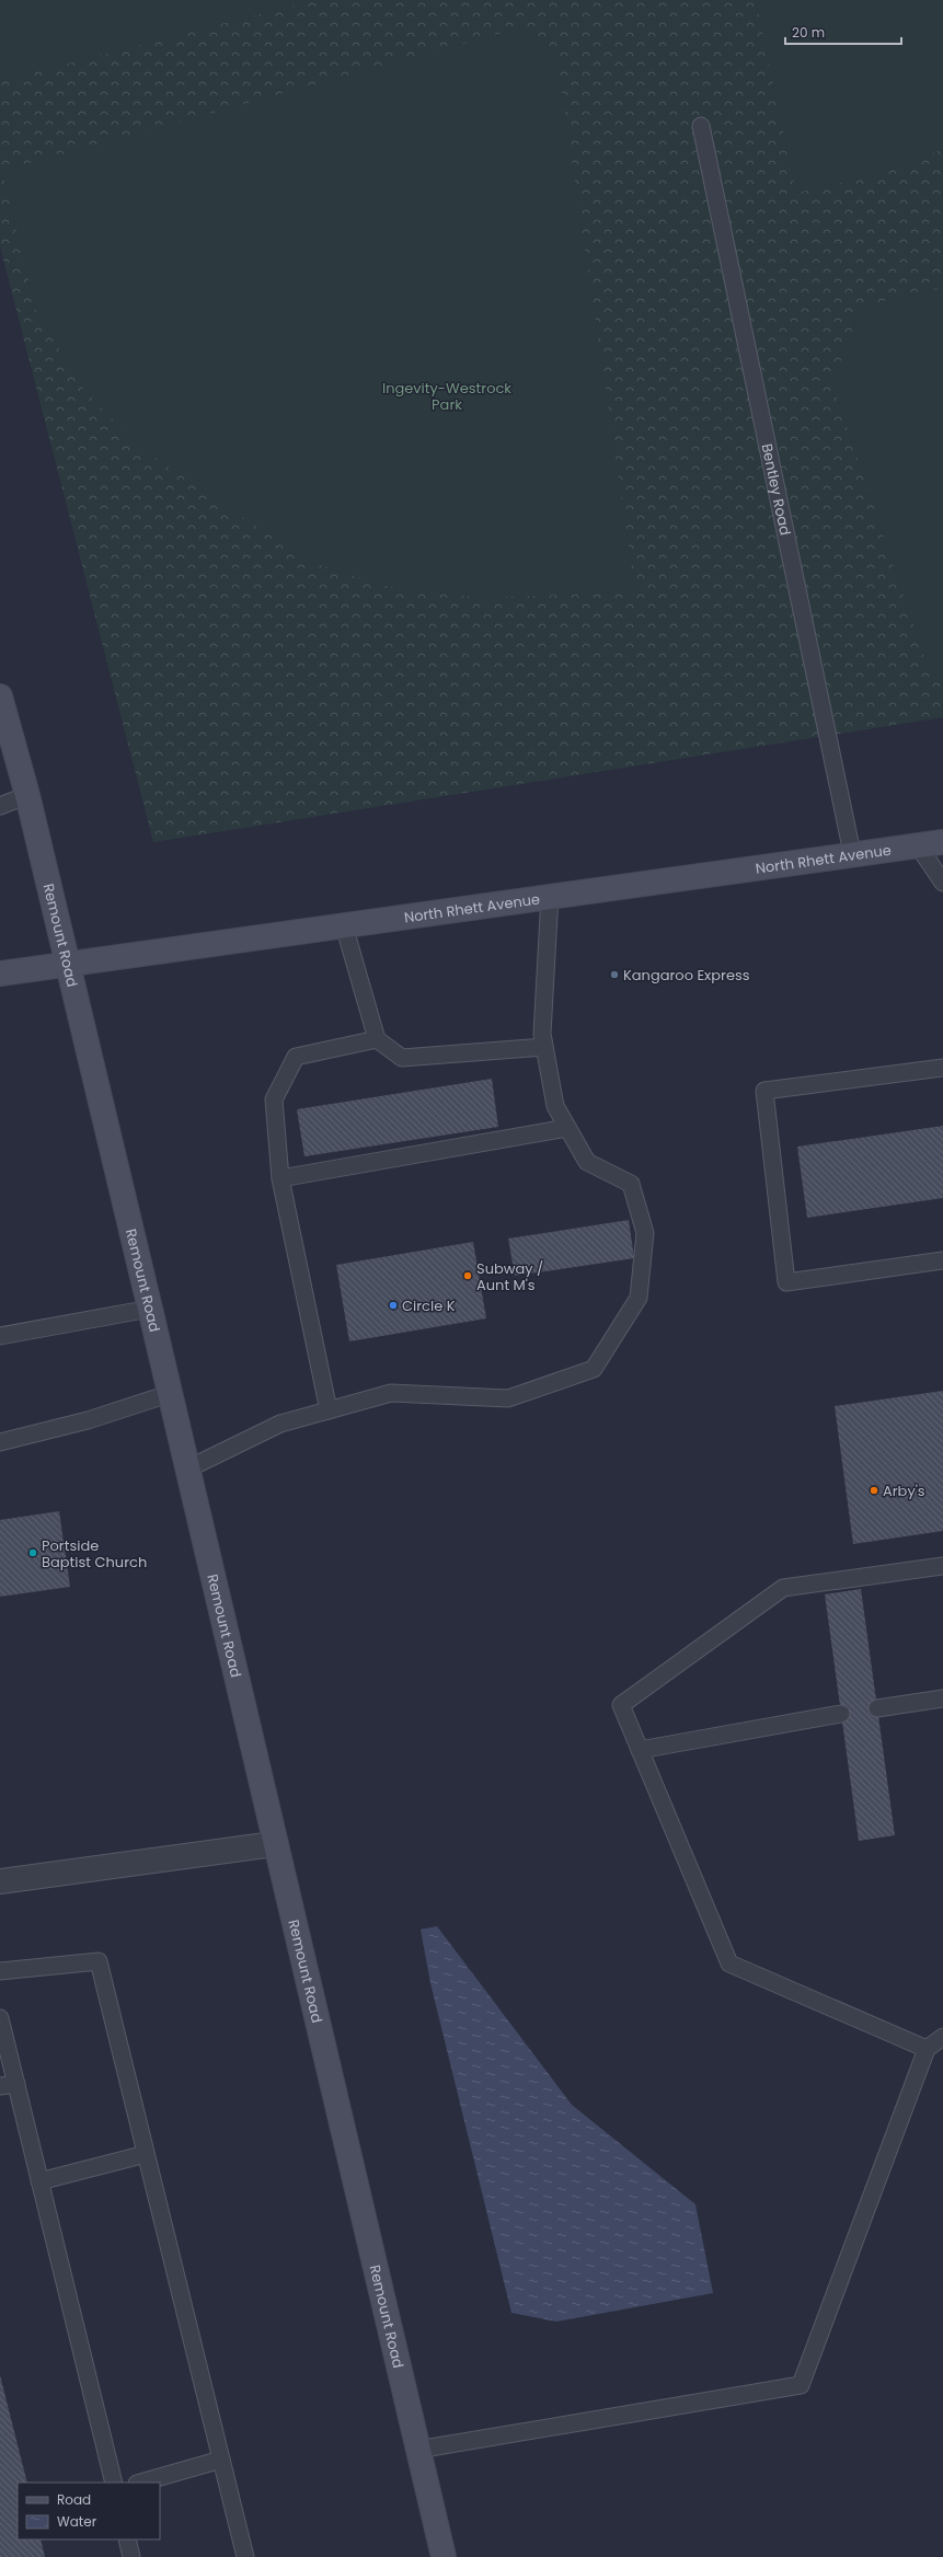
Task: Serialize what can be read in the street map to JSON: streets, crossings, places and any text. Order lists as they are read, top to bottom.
{
  "streets": {
    "main road": ["North Rhett Avenue", "Remount Road"],
    "lane": ["Bentley Road"]
  },
  "crossings": [
    ["Bentley Road", "North Rhett Avenue"],
    ["North Rhett Avenue", "Remount Road"]
  ],
  "parks": ["Ingevity-Westrock Park"],
  "places": [
    "Kangaroo Express",
    "Subway / Aunt M's",
    "Circle K",
    "Arby's",
    "Portside Baptist Church"
  ],
  "legend": ["Road", "Water"],
  "scale_bar": "20 m"
}
